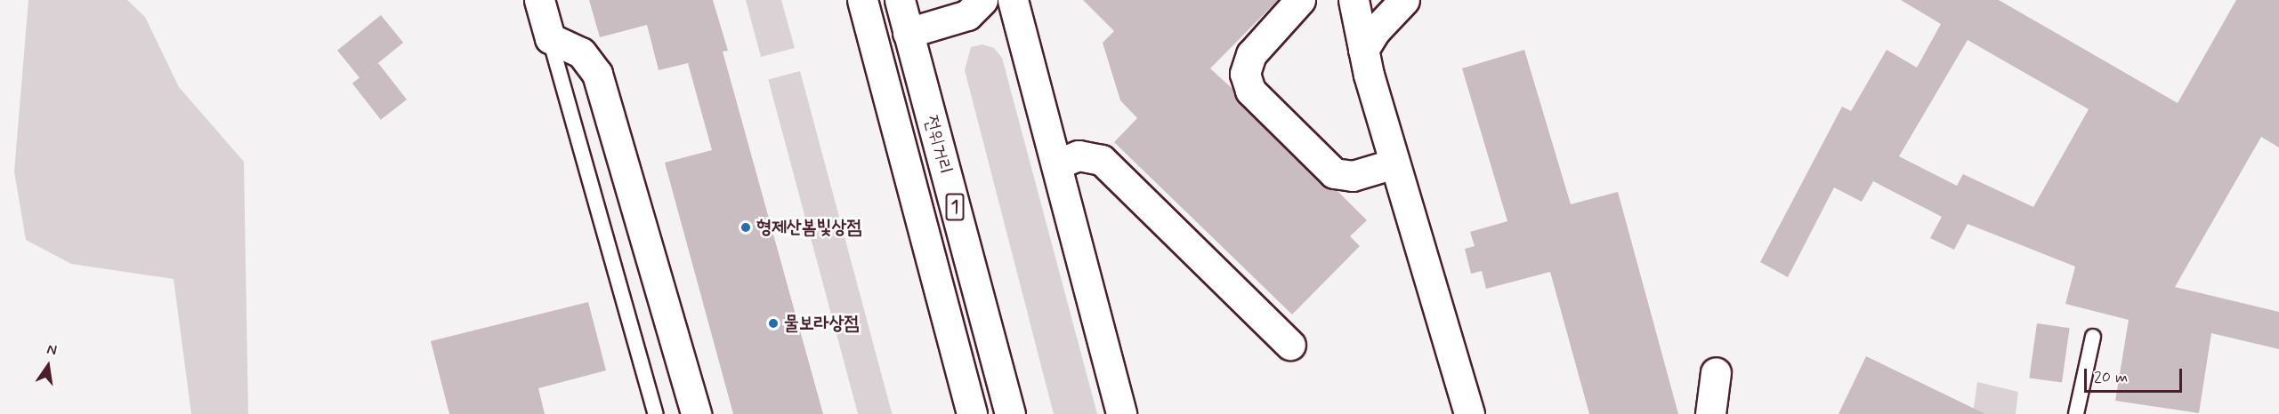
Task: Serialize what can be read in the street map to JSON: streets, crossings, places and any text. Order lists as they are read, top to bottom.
{
  "streets": {
    "street": ["전위거리", "1"]
  },
  "places": ["형제산봄빛상점", "물보라상점"],
  "scale_bar": "20 m",
  "north": "top"
}
